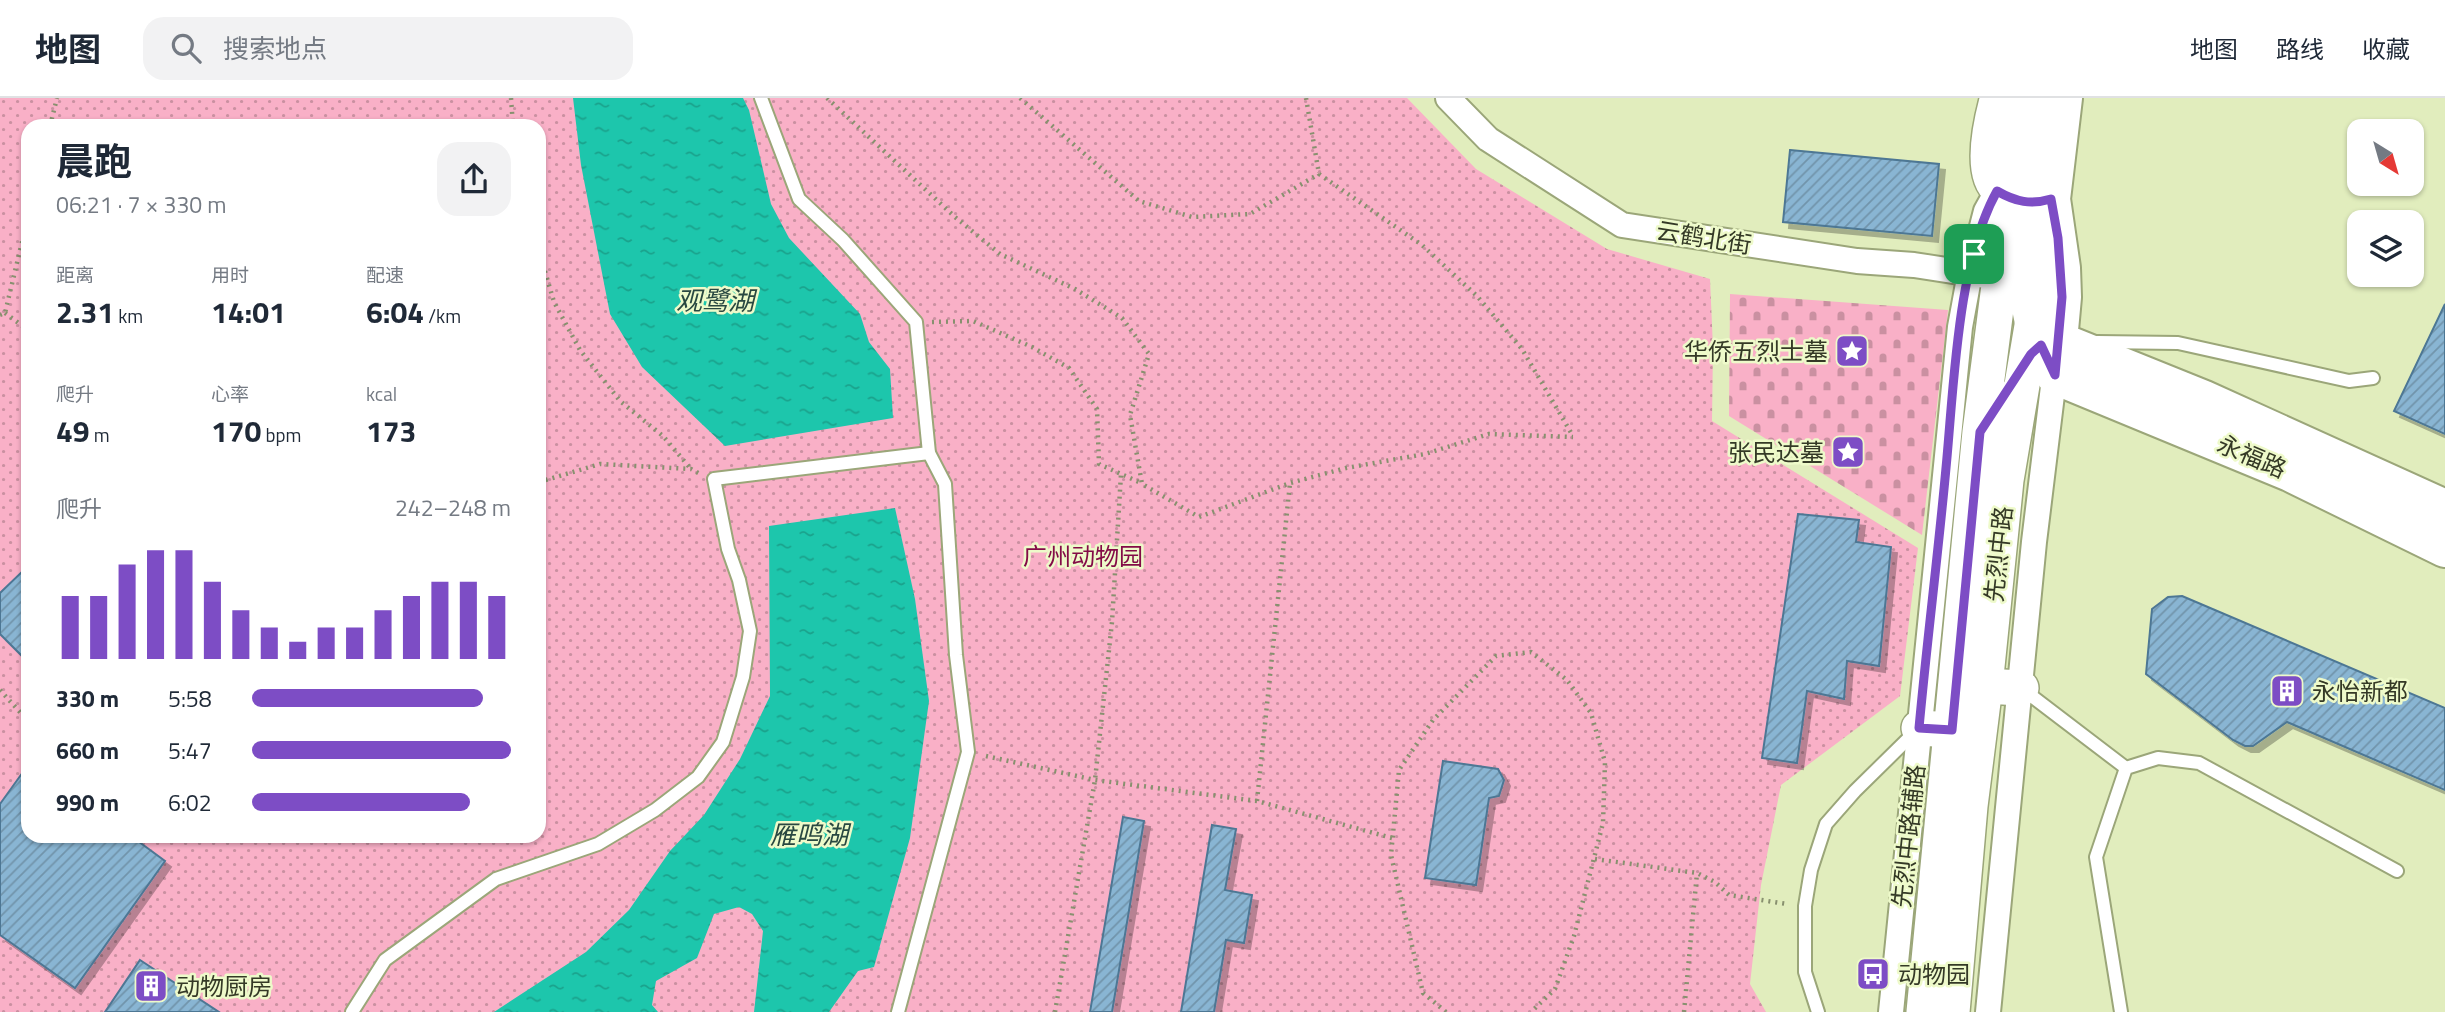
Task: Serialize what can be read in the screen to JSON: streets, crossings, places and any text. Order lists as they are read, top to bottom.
{
  "streets": {
    "main road": ["永福路", "先烈中路"],
    "street": ["云鹤北街", "先烈中路辅路"]
  },
  "crossings": [
    ["云鹤北街", "先烈中路"],
    ["云鹤北街", "先烈中路辅路"],
    ["永福路", "先烈中路"],
    ["先烈中路", "先烈中路辅路"]
  ],
  "water": ["观鹭湖", "雁鸣湖"],
  "parks": ["广州动物园"],
  "places": {
    "place": ["华侨五烈士墓", "张民达墓"],
    "building": ["永怡新都", "动物厨房"],
    "bus stop": ["动物园"]
  },
  "north": "bottom right",
  "page": {
    "header": "地图",
    "search": "搜索地点",
    "nav": ["地图", "路线", "收藏"],
    "heading": ["晨跑", "06:21 · 7 × 330 m"],
    "stats": [
      ["距离", "2.31 km"],
      ["用时", "14:01"],
      ["配速", "6:04 /km"],
      ["爬升", "49 m"],
      ["心率", "170 bpm"],
      ["kcal", "173"]
    ],
    "chart": ["爬升", "242–248 m"],
    "list": [
      {
        "name": "330 m",
        "note": "5:58"
      },
      {
        "name": "660 m",
        "note": "5:47"
      },
      {
        "name": "990 m",
        "note": "6:02"
      }
    ]
  }
}
